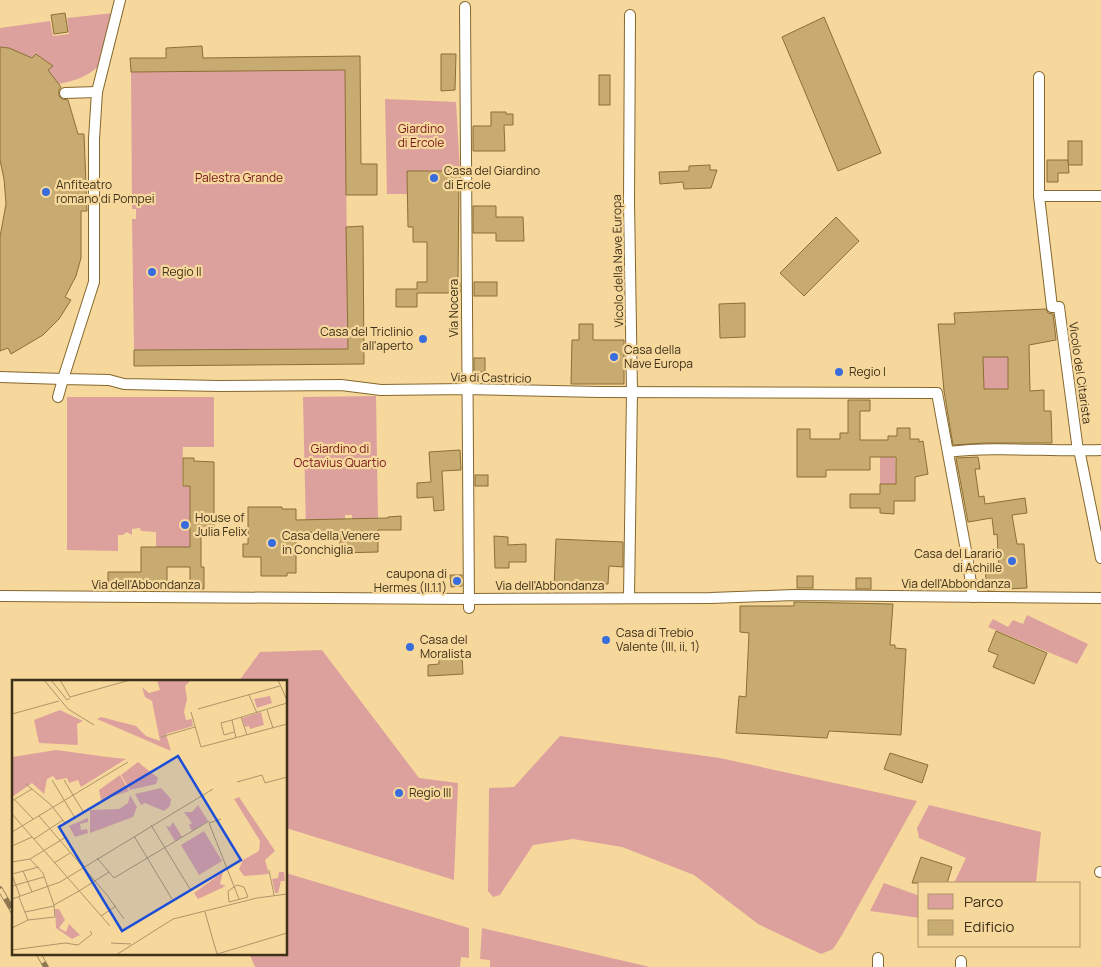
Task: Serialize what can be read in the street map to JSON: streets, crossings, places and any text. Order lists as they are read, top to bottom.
{
  "streets": {
    "street": [
      "Vicolo della Nave Europa",
      "Via Nocera",
      "Vicolo del Citarista",
      "Via di Castricio",
      "Via dell'Abbondanza"
    ]
  },
  "crossings": [
    ["Vicolo della Nave Europa", "Via di Castricio"],
    ["Vicolo della Nave Europa", "Via dell'Abbondanza"],
    ["Via Nocera", "Via di Castricio"],
    ["Via Nocera", "Via dell'Abbondanza"]
  ],
  "parks": ["Giardino di Ercole", "Palestra Grande", "Giardino di Octavius Quartio"],
  "places": [
    "Casa del Giardino di Ercole",
    "Anfiteatro romano di Pompei",
    "Regio II",
    "Casa del Triclinio all'aperto",
    "Casa della Nave Europa",
    "Regio I",
    "House of Julia Felix",
    "Casa della Venere in Conchiglia",
    "Casa del Larario di Achille",
    "caupona di Hermes (II.1.1)",
    "Casa di Trebio Valente (III, ii, 1)",
    "Casa del Moralista",
    "Regio III"
  ],
  "legend": ["Parco", "Edificio"]
}
